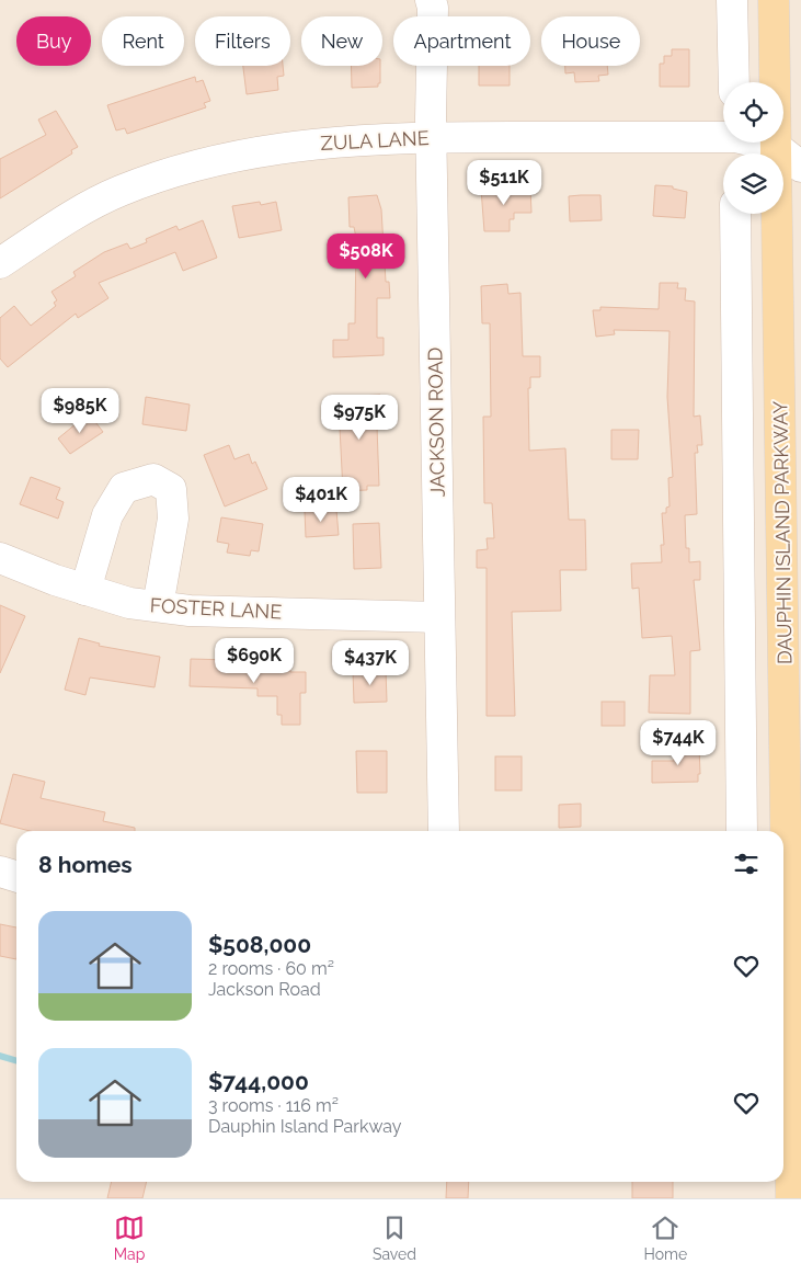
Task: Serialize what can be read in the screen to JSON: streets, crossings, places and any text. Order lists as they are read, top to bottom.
{
  "streets": {
    "main road": ["DAUPHIN ISLAND PARKWAY"],
    "street": ["ZULA LANE", "JACKSON ROAD", "FOSTER LANE"]
  },
  "crossings": [
    ["ZULA LANE", "JACKSON ROAD"],
    ["ZULA LANE", "DAUPHIN ISLAND PARKWAY"],
    ["JACKSON ROAD", "FOSTER LANE"]
  ],
  "page": {
    "chip": [
      "Buy",
      "Rent",
      "Filters",
      "New",
      "Apartment",
      "House"
    ],
    "price": [
      "$511K",
      "$508K",
      "$985K",
      "$975K",
      "$401K",
      "$690K",
      "$437K",
      "$744K"
    ],
    "heading": "8 homes",
    "list": [
      {
        "name": "$508,000",
        "note": "2 rooms · 60 m² · Jackson Road"
      },
      {
        "name": "$744,000",
        "note": "3 rooms · 116 m² · Dauphin Island Parkway"
      }
    ],
    "tabs": ["Map", "Saved", "Home"]
  }
}
